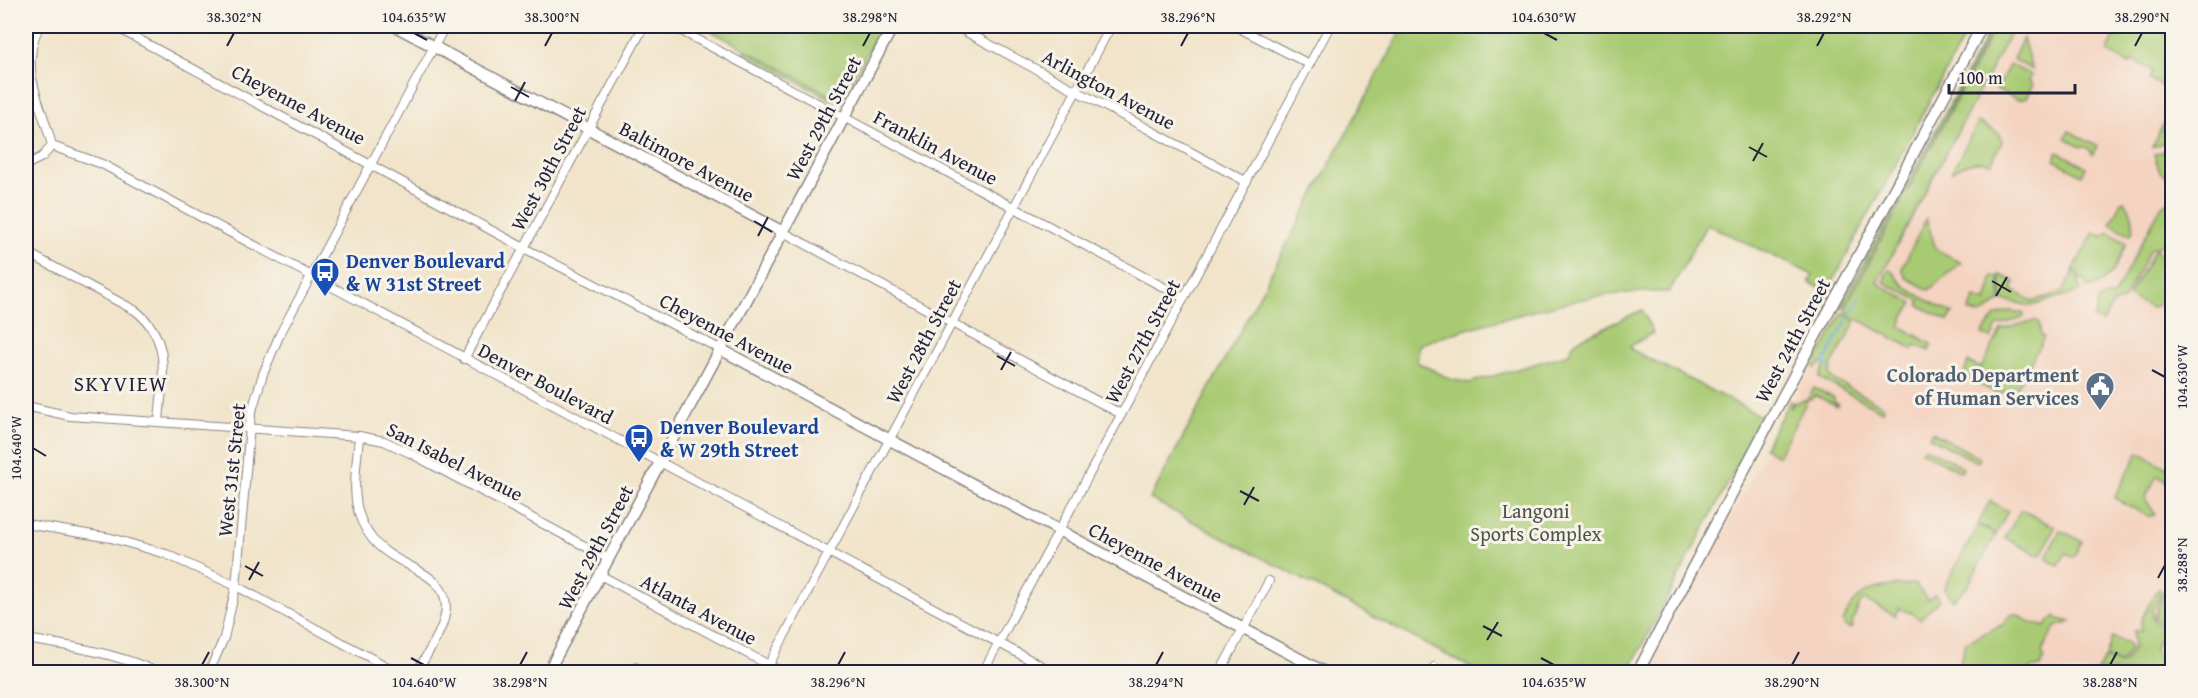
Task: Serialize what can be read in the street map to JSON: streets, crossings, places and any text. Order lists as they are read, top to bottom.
{
  "streets": {
    "street": [
      "Arlington Avenue",
      "Cheyenne Avenue",
      "West 29th Street",
      "Franklin Avenue",
      "Baltimore Avenue",
      "West 30th Street",
      "West 24th Street",
      "West 28th Street",
      "West 27th Street",
      "Denver Boulevard",
      "San Isabel Avenue",
      "West 31st Street",
      "Atlanta Avenue"
    ]
  },
  "crossings": [
    ["Arlington Avenue", "West 28th Street"],
    ["Arlington Avenue", "West 27th Street"],
    ["Cheyenne Avenue", "West 29th Street"],
    ["Cheyenne Avenue", "West 30th Street"],
    ["Cheyenne Avenue", "West 28th Street"],
    ["Cheyenne Avenue", "West 27th Street"],
    ["Cheyenne Avenue", "West 31st Street"],
    ["West 29th Street", "Franklin Avenue"],
    ["West 29th Street", "Baltimore Avenue"],
    ["West 29th Street", "Denver Boulevard"],
    ["West 29th Street", "San Isabel Avenue"],
    ["West 29th Street", "Atlanta Avenue"],
    ["Franklin Avenue", "West 28th Street"],
    ["Franklin Avenue", "West 27th Street"],
    ["Baltimore Avenue", "West 30th Street"],
    ["Baltimore Avenue", "West 28th Street"],
    ["Baltimore Avenue", "West 27th Street"],
    ["Baltimore Avenue", "West 31st Street"],
    ["West 30th Street", "Denver Boulevard"],
    ["West 28th Street", "Denver Boulevard"],
    ["West 28th Street", "Atlanta Avenue"],
    ["West 27th Street", "Denver Boulevard"],
    ["Denver Boulevard", "West 31st Street"],
    ["San Isabel Avenue", "West 31st Street"]
  ],
  "districts": ["SKYVIEW"],
  "parks": ["Langoni Sports Complex"],
  "places": {
    "bus stop": ["Denver Boulevard & W 31st Street", "Denver Boulevard & W 29th Street"],
    "public building": ["Colorado Department of Human Services"]
  },
  "scale_bar": "100 m",
  "coordinates": [
    "38.302°N",
    "104.635°W",
    "38.300°N",
    "38.298°N",
    "38.296°N",
    "104.630°W",
    "38.292°N",
    "38.290°N",
    "104.640°W",
    "38.288°N",
    "38.294°N"
  ]
}
